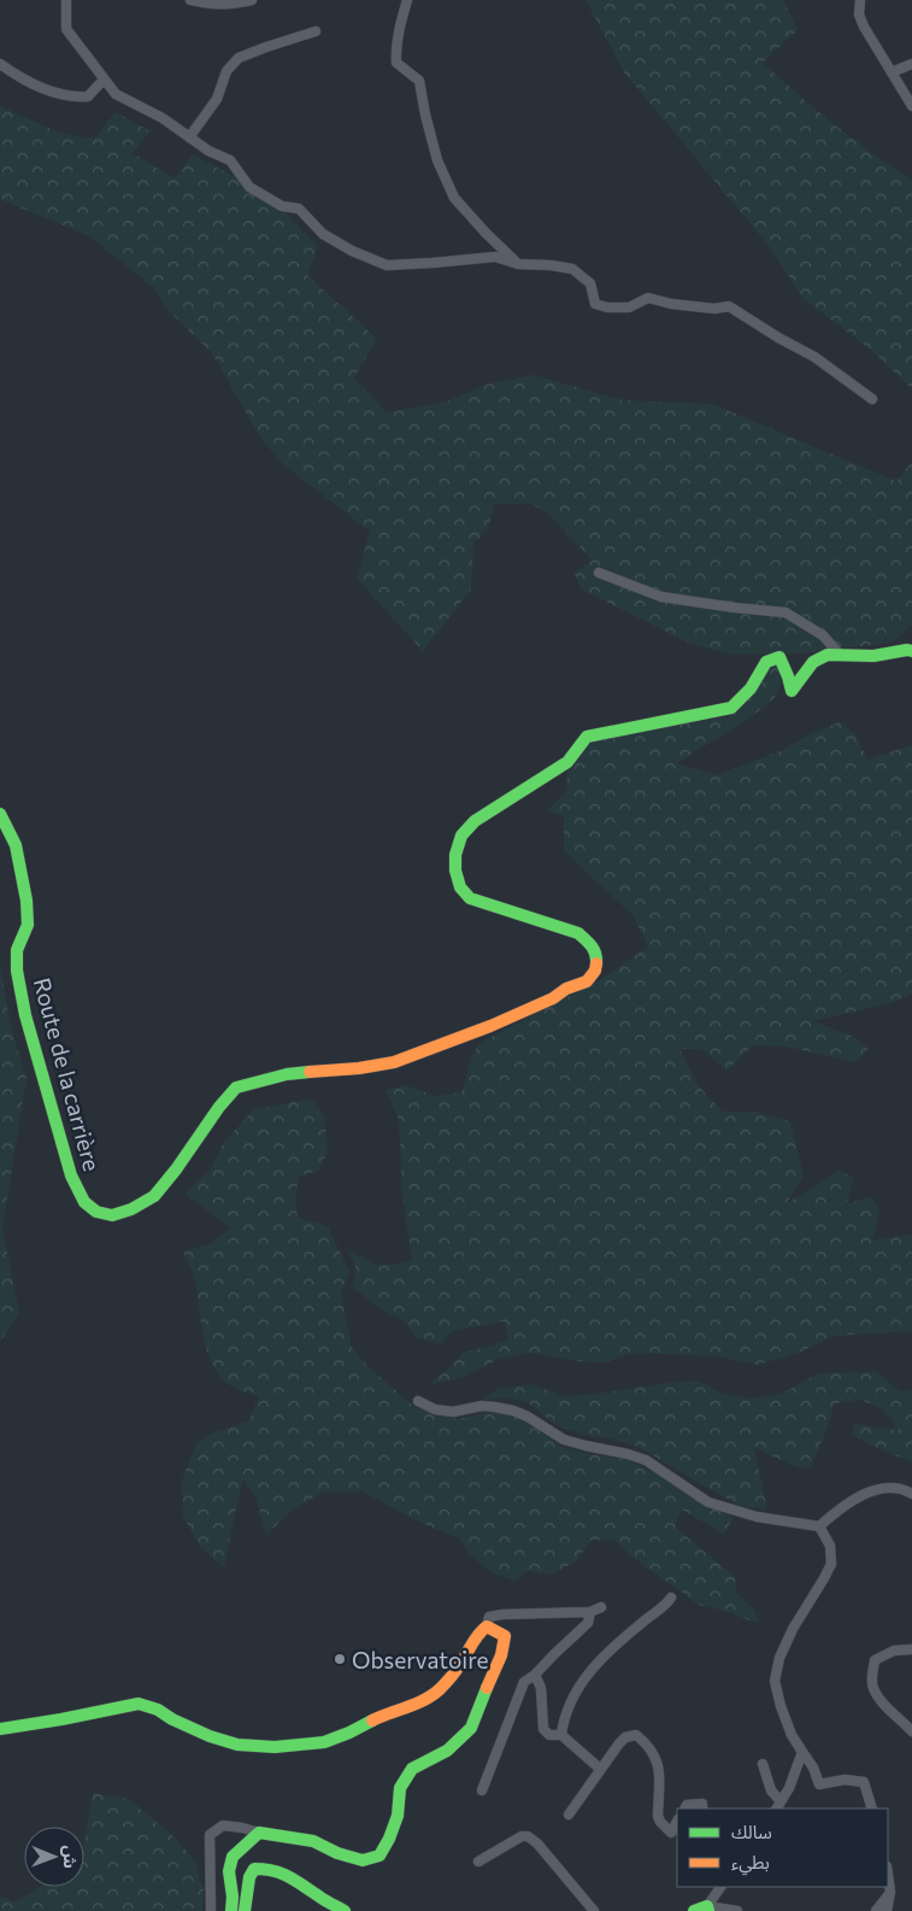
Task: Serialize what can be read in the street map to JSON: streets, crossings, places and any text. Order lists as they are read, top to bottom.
{
  "streets": {
    "street": ["Route de la carrière"]
  },
  "places": ["Observatoire"],
  "legend": ["سالك", "بطيء"],
  "north": "right"
}
